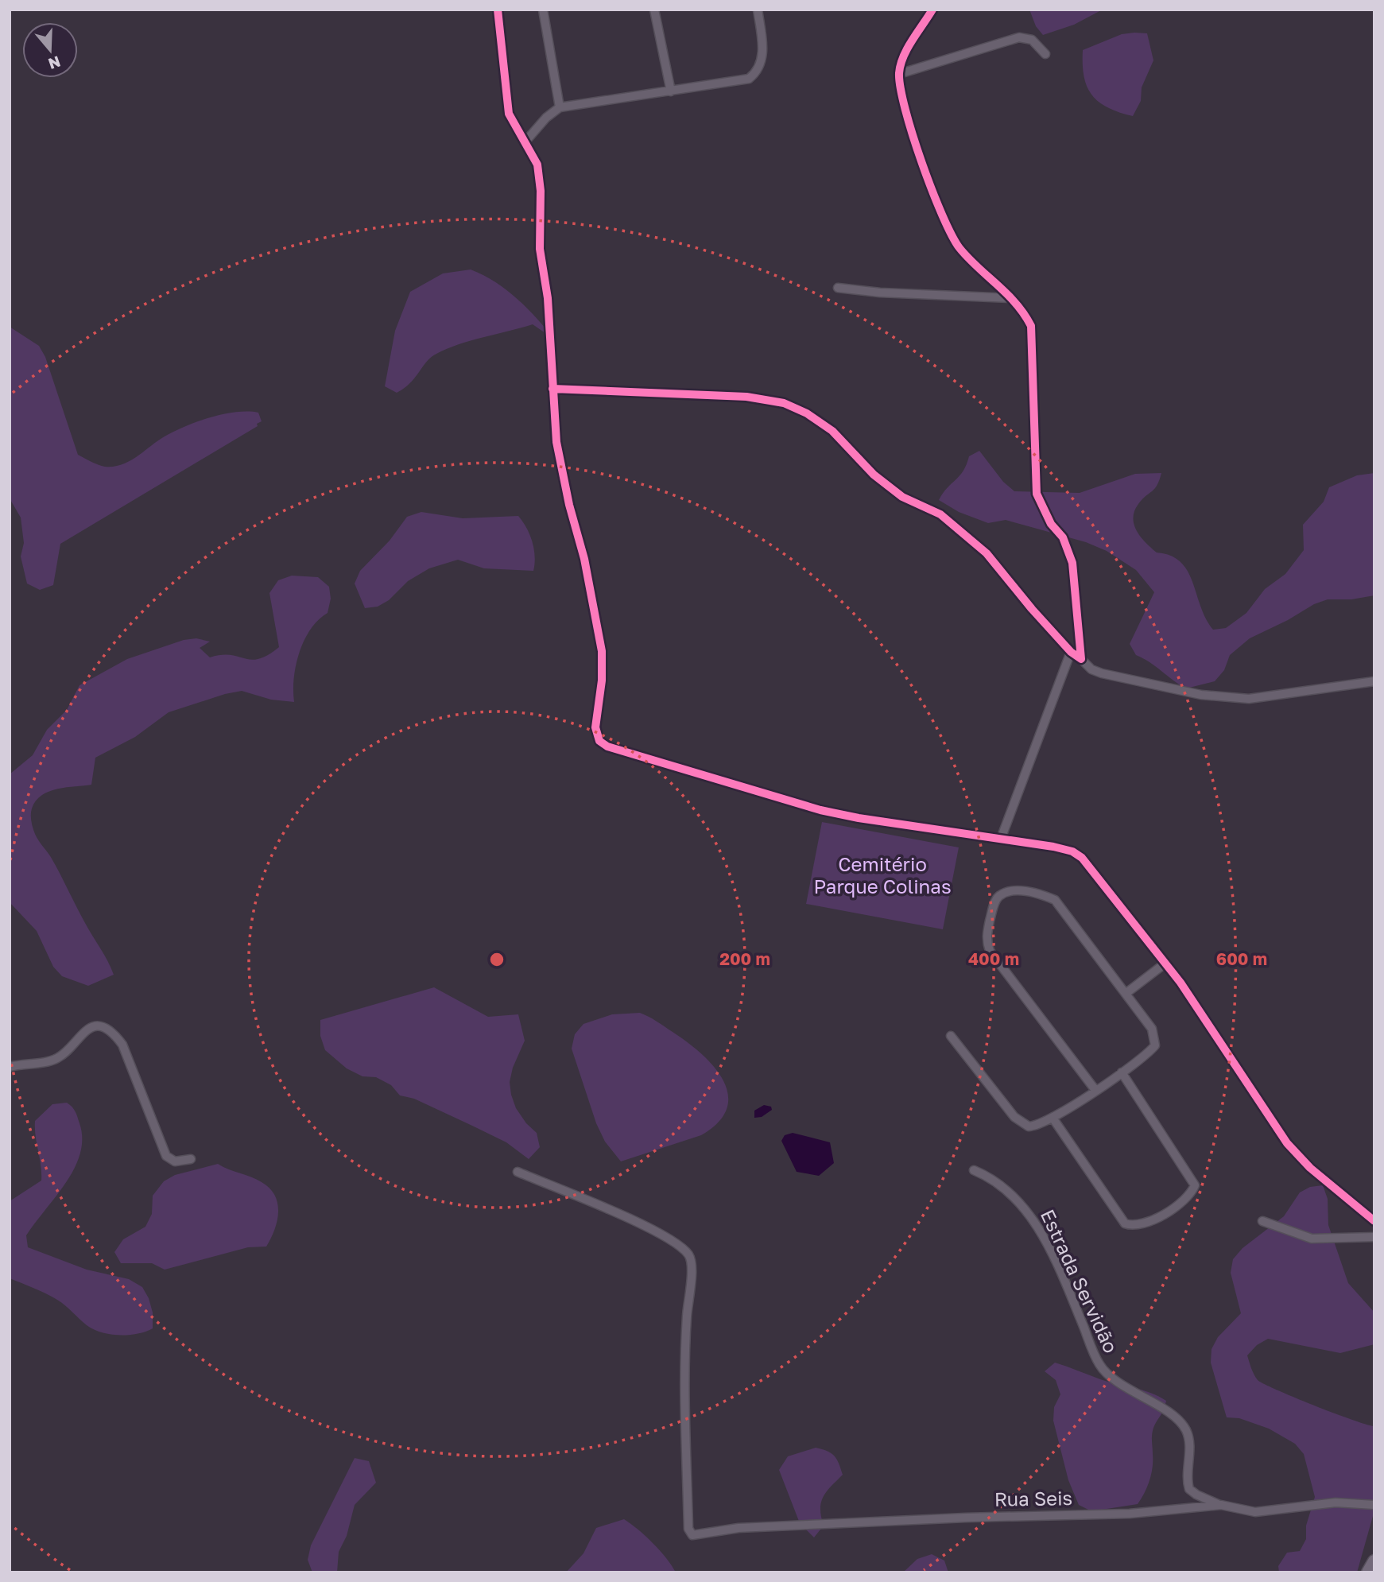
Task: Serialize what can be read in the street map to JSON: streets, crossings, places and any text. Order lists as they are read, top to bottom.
{
  "streets": {
    "street": ["Estrada Servidão", "Rua Seis"]
  },
  "crossings": [
    ["Estrada Servidão", "Rua Seis"]
  ],
  "parks": ["Cemitério Parque Colinas"],
  "north": "bottom",
  "rings": ["200 m", "400 m", "600 m"]
}
